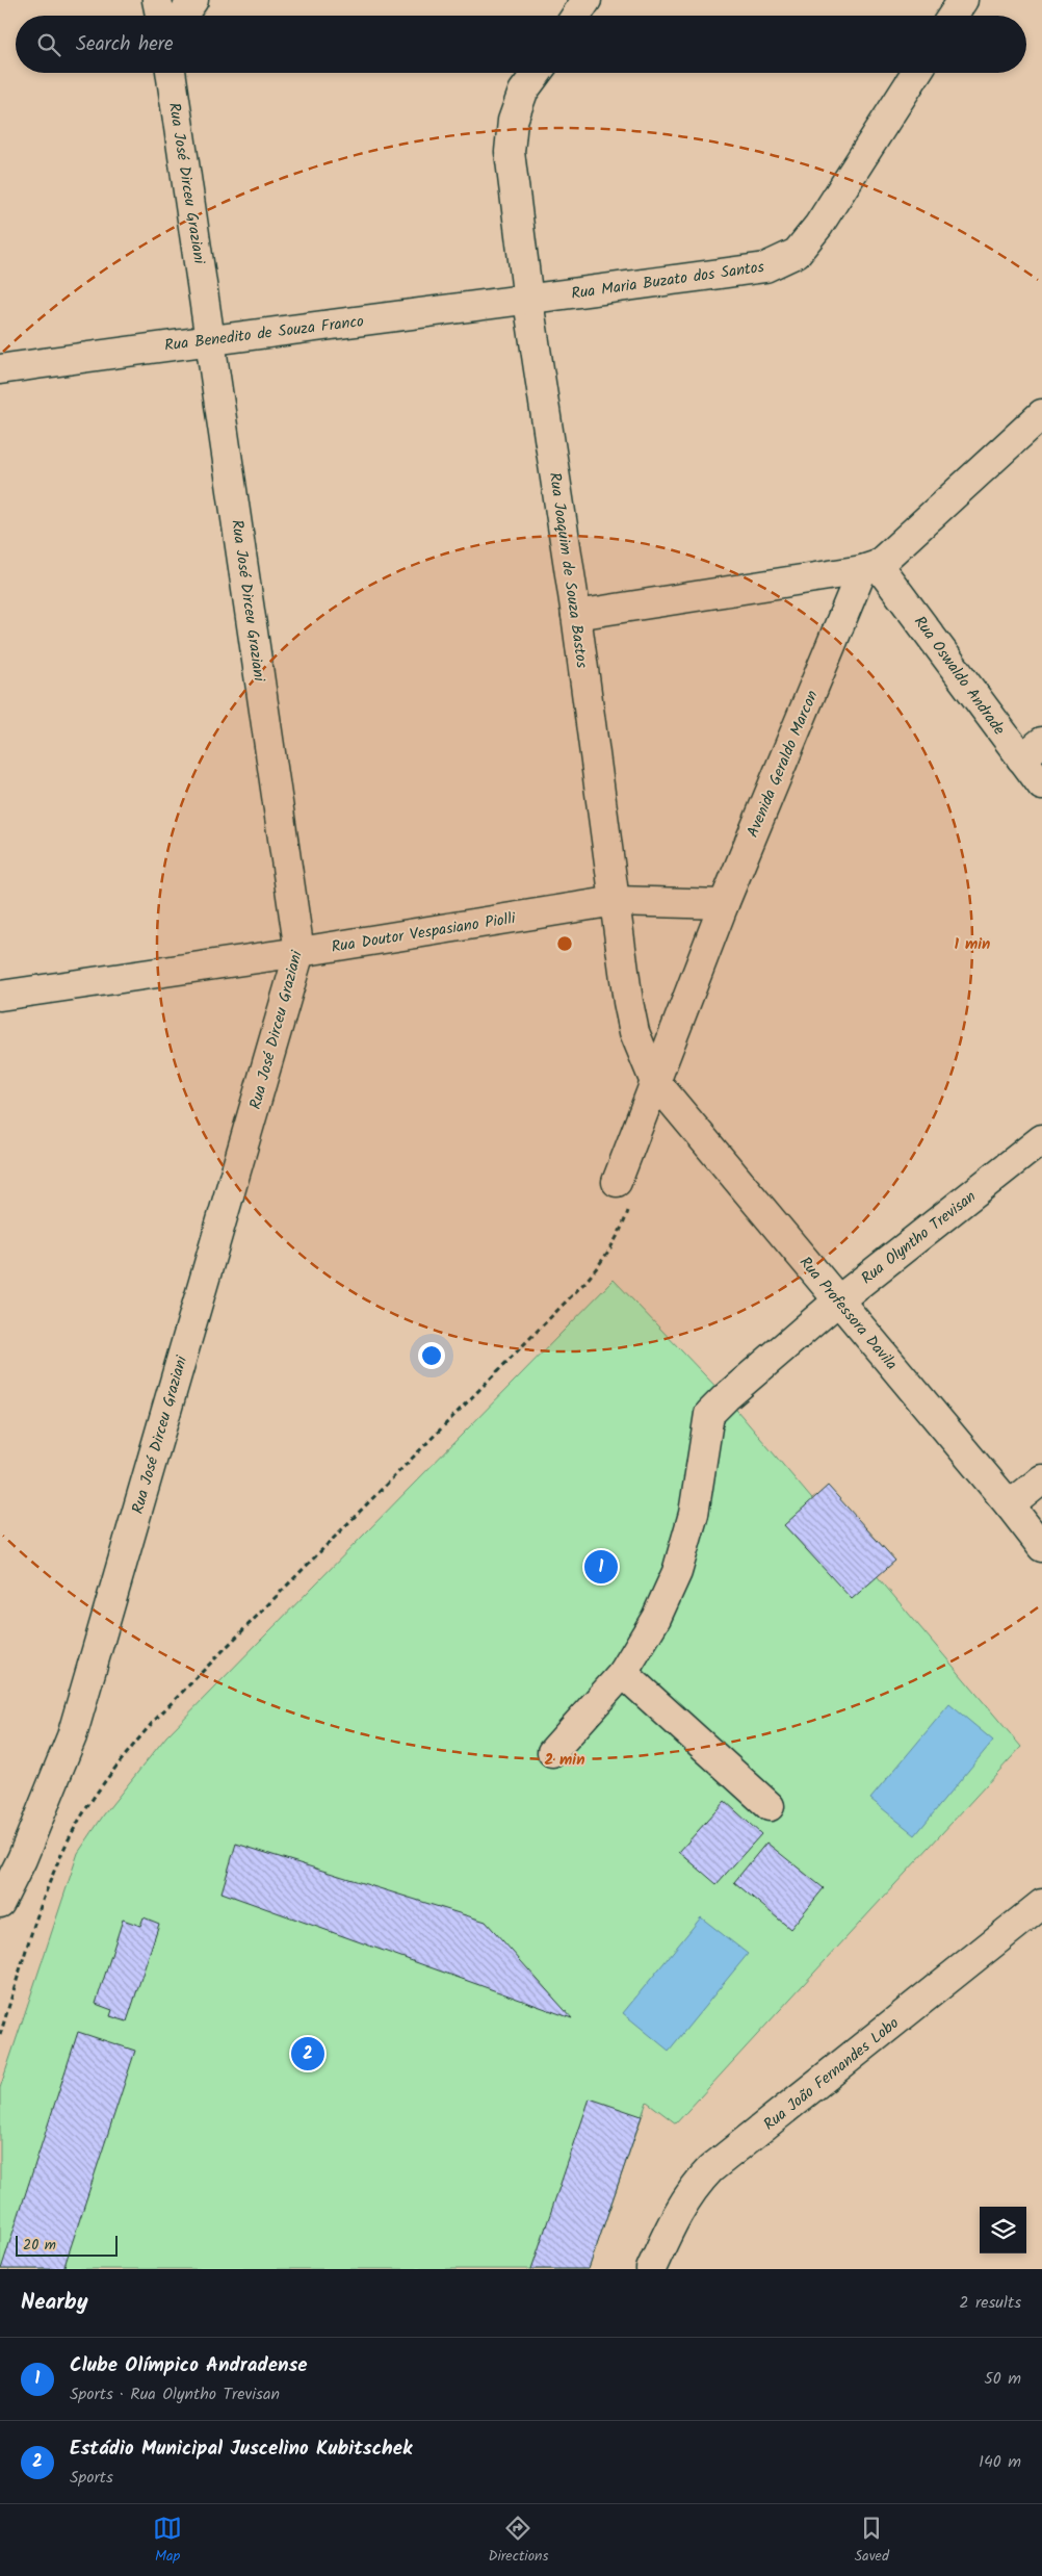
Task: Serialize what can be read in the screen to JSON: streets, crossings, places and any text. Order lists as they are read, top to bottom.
{
  "streets": {
    "street": [
      "Rua José Dirceu Graziani",
      "Rua Maria Buzato dos Santos",
      "Rua Benedito de Souza Franco",
      "Rua Joaquim de Souza Bastos",
      "Rua Oswaldo Andrade",
      "Avenida Geraldo Marcon",
      "Rua Doutor Vespasiano Piolli",
      "Rua Olyntho Trevisan",
      "Rua Professora Davila",
      "Rua João Fernandes Lobo"
    ]
  },
  "crossings": [
    ["Rua José Dirceu Graziani", "Rua Benedito de Souza Franco"],
    ["Rua José Dirceu Graziani", "Rua Doutor Vespasiano Piolli"],
    ["Rua Maria Buzato dos Santos", "Rua Benedito de Souza Franco"],
    ["Rua Maria Buzato dos Santos", "Rua Joaquim de Souza Bastos"],
    ["Rua Benedito de Souza Franco", "Rua Joaquim de Souza Bastos"],
    ["Rua Joaquim de Souza Bastos", "Avenida Geraldo Marcon"],
    ["Rua Joaquim de Souza Bastos", "Rua Doutor Vespasiano Piolli"],
    ["Rua Joaquim de Souza Bastos", "Rua Professora Davila"],
    ["Rua Oswaldo Andrade", "Avenida Geraldo Marcon"],
    ["Avenida Geraldo Marcon", "Rua Doutor Vespasiano Piolli"],
    ["Avenida Geraldo Marcon", "Rua Professora Davila"],
    ["Rua Olyntho Trevisan", "Rua Professora Davila"]
  ],
  "scale_bar": "20 m",
  "page": {
    "search": "Search here",
    "pins": ["1", "2"],
    "scale": "20 m",
    "heading": ["Nearby", "2 results"],
    "list": [
      {
        "mark": "1",
        "name": "Clube Olímpico Andradense",
        "note": "Sports · Rua Olyntho Trevisan",
        "value": "50 m"
      },
      {
        "mark": "2",
        "name": "Estádio Municipal Juscelino Kubitschek",
        "note": "Sports",
        "value": "140 m"
      }
    ],
    "nav": ["Map", "Directions", "Saved"]
  },
  "rings": ["1 min", "2 min"]
}
